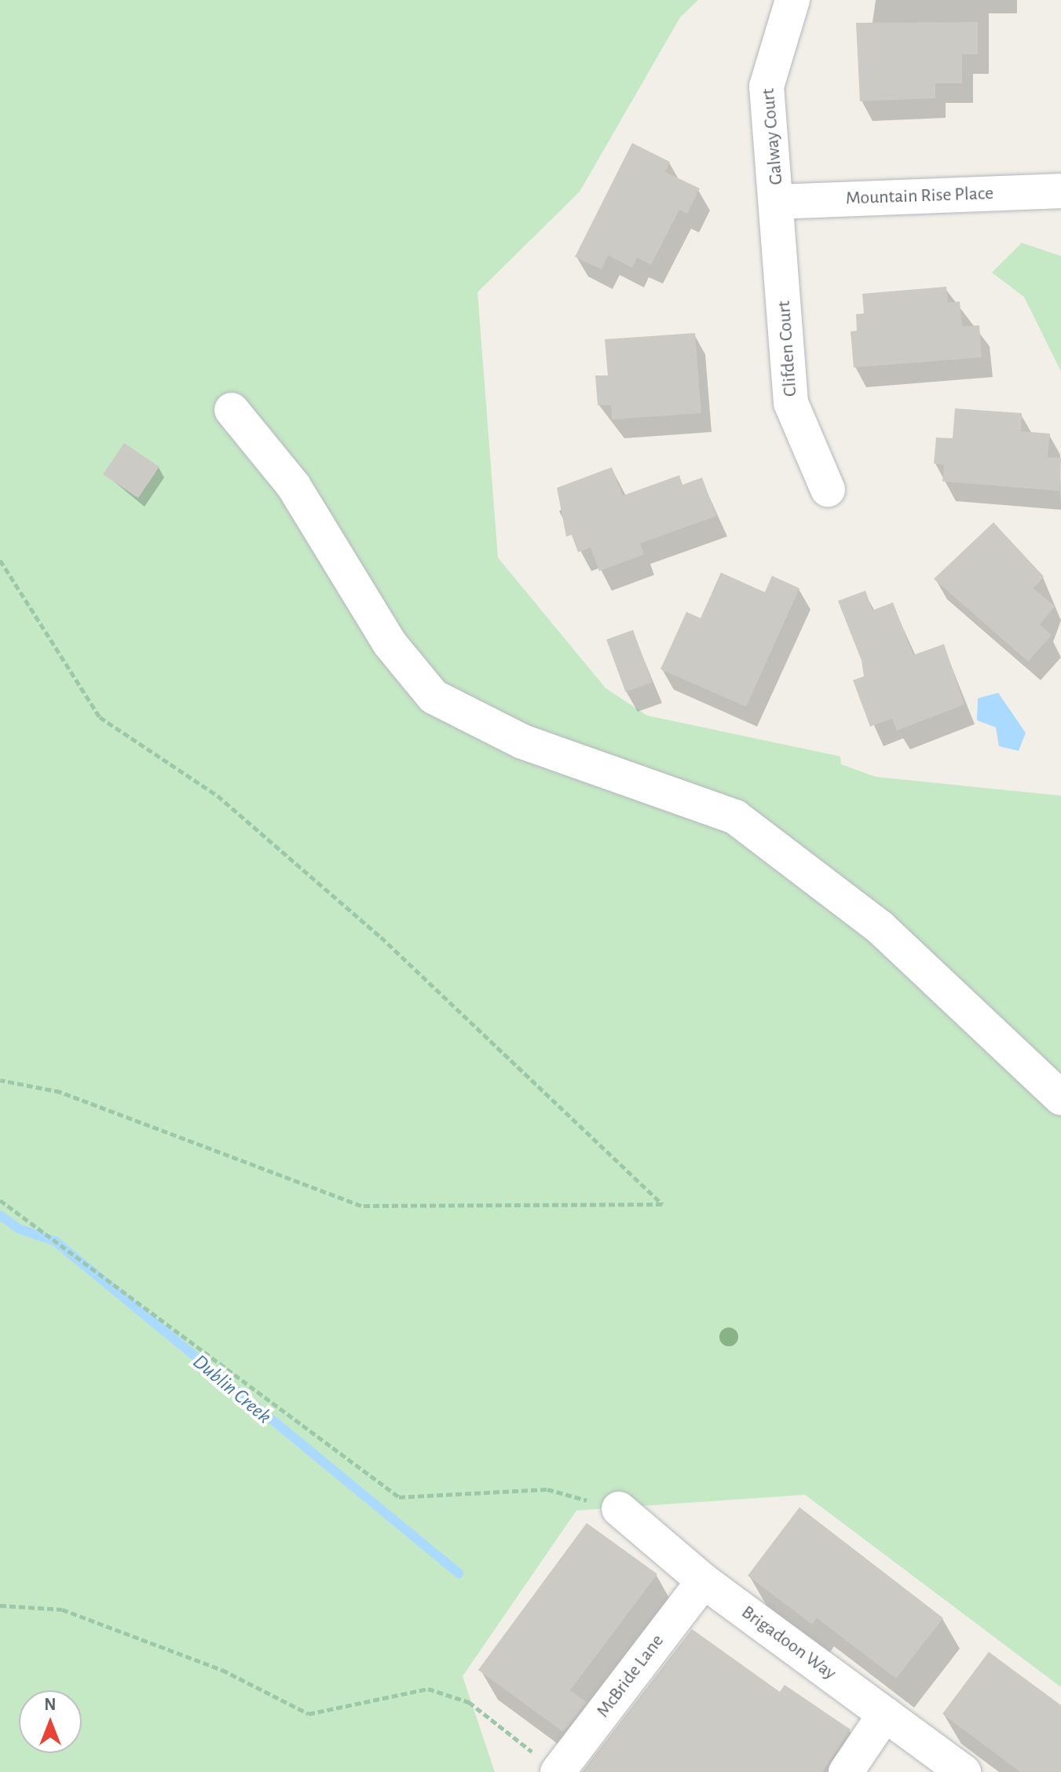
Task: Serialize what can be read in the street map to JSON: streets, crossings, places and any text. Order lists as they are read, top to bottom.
{
  "streets": {
    "street": [
      "Galway Court",
      "Mountain Rise Place",
      "Clifden Court",
      "Brigadoon Way",
      "McBride Lane"
    ]
  },
  "crossings": [
    ["Galway Court", "Mountain Rise Place"],
    ["Galway Court", "Clifden Court"],
    ["Mountain Rise Place", "Clifden Court"],
    ["Brigadoon Way", "McBride Lane"]
  ],
  "water": ["Dublin Creek"],
  "north": "top"
}
